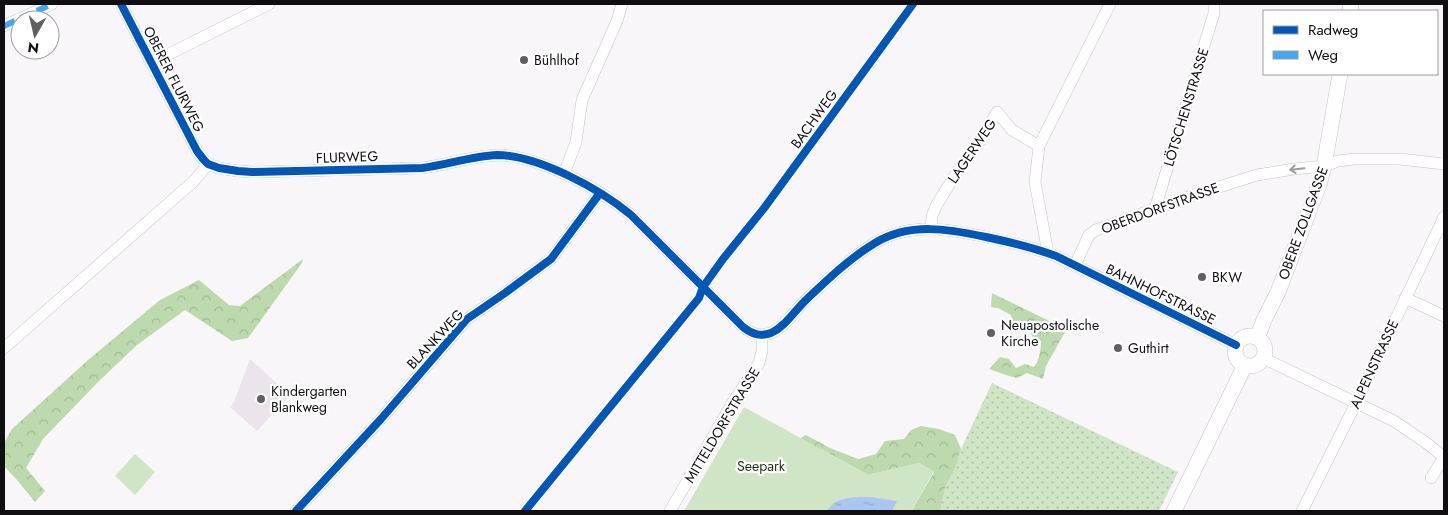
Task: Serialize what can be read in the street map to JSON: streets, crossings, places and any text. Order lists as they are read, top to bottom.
{
  "streets": {
    "street": [
      "OBERER FLURWEG",
      "LÖTSCHENSTRASSE",
      "LAGERWEG",
      "FLURWEG",
      "OBERDORFSTRASSE",
      "OBERE ZOLLGASSE",
      "BAHNHOFSTRASSE",
      "BLANKWEG",
      "ALPENSTRASSE",
      "MITTELDORFSTRASSE"
    ],
    "cycle path": ["BACHWEG"]
  },
  "crossings": [
    ["OBERER FLURWEG", "FLURWEG"],
    ["LÖTSCHENSTRASSE", "OBERDORFSTRASSE"],
    ["FLURWEG", "BLANKWEG"],
    ["OBERDORFSTRASSE", "OBERE ZOLLGASSE"],
    ["OBERDORFSTRASSE", "BAHNHOFSTRASSE"],
    ["OBERE ZOLLGASSE", "BAHNHOFSTRASSE"]
  ],
  "one_way": ["OBERDORFSTRASSE"],
  "parks": ["Seepark"],
  "places": [
    "Bühlhof",
    "BKW",
    "Neuapostolische Kirche",
    "Guthirt",
    "Kindergarten Blankweg"
  ],
  "legend": ["Radweg", "Weg"],
  "north": "bottom"
}
